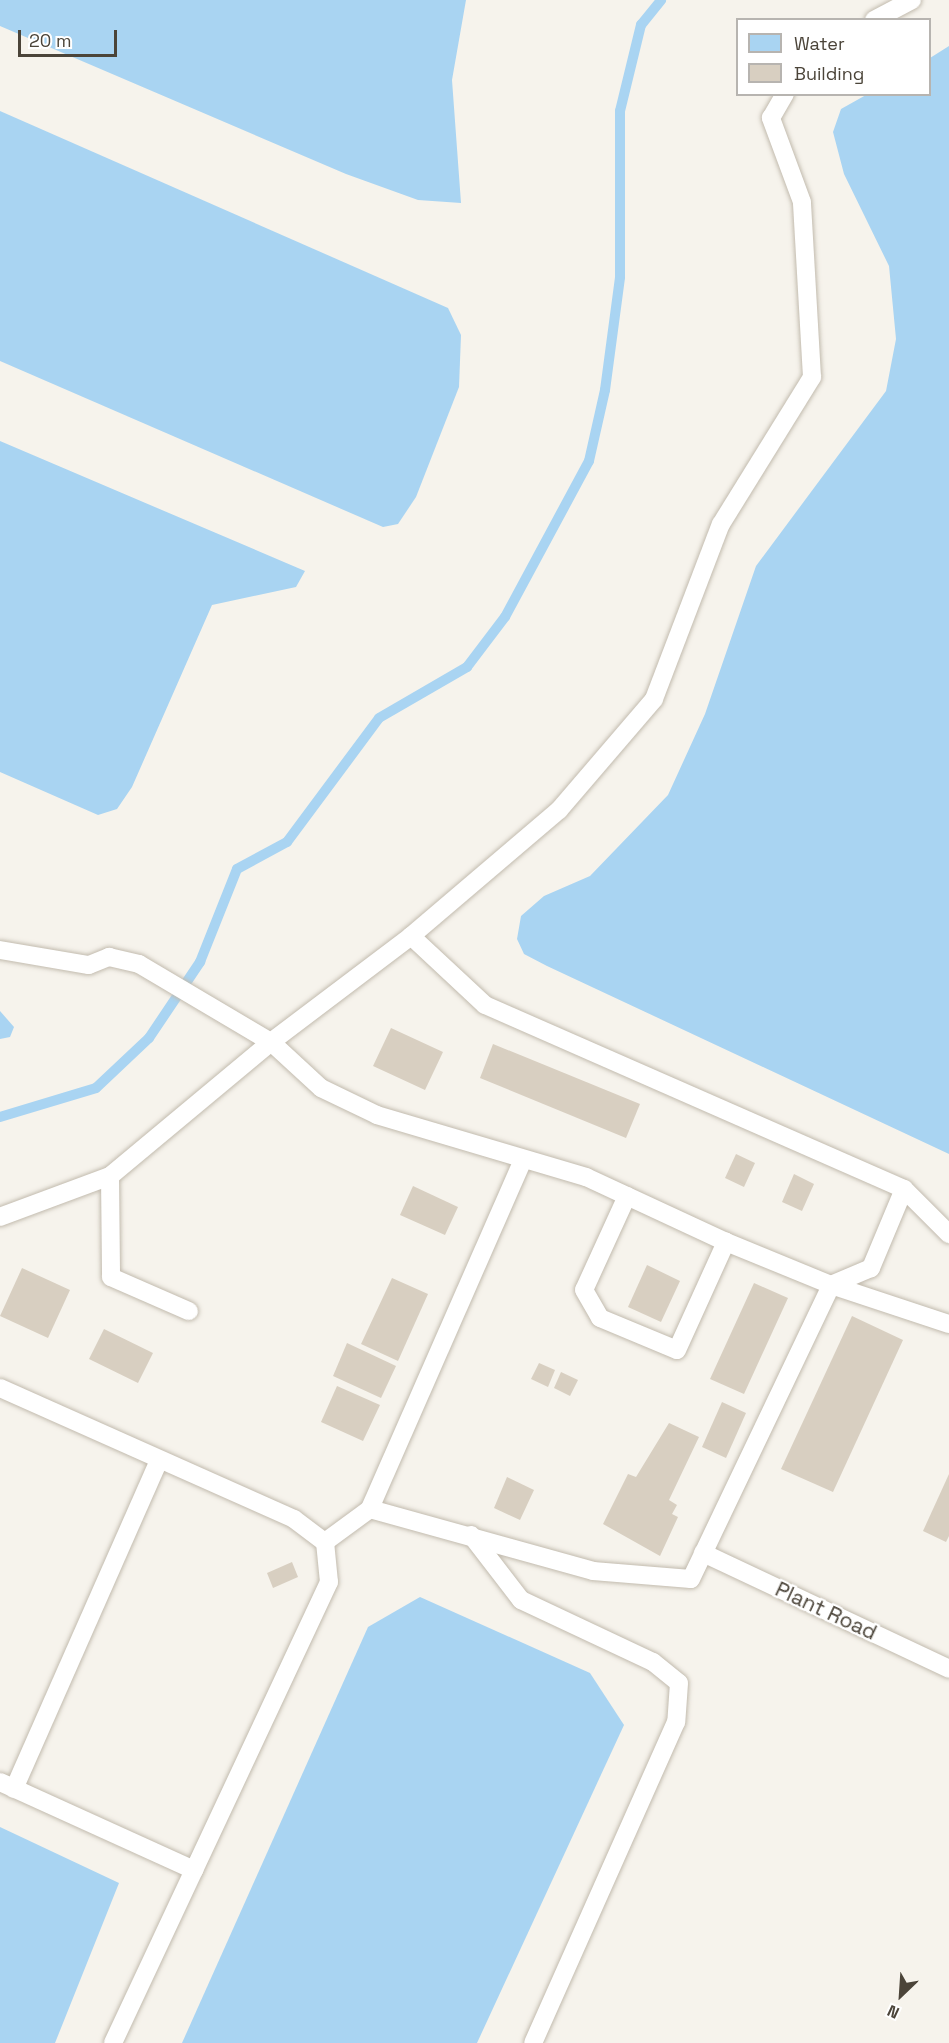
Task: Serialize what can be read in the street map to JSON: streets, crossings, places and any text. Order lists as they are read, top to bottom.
{
  "streets": {
    "lane": ["Plant Road"]
  },
  "legend": ["Water", "Building"],
  "scale_bar": "20 m",
  "north": "bottom left"
}
